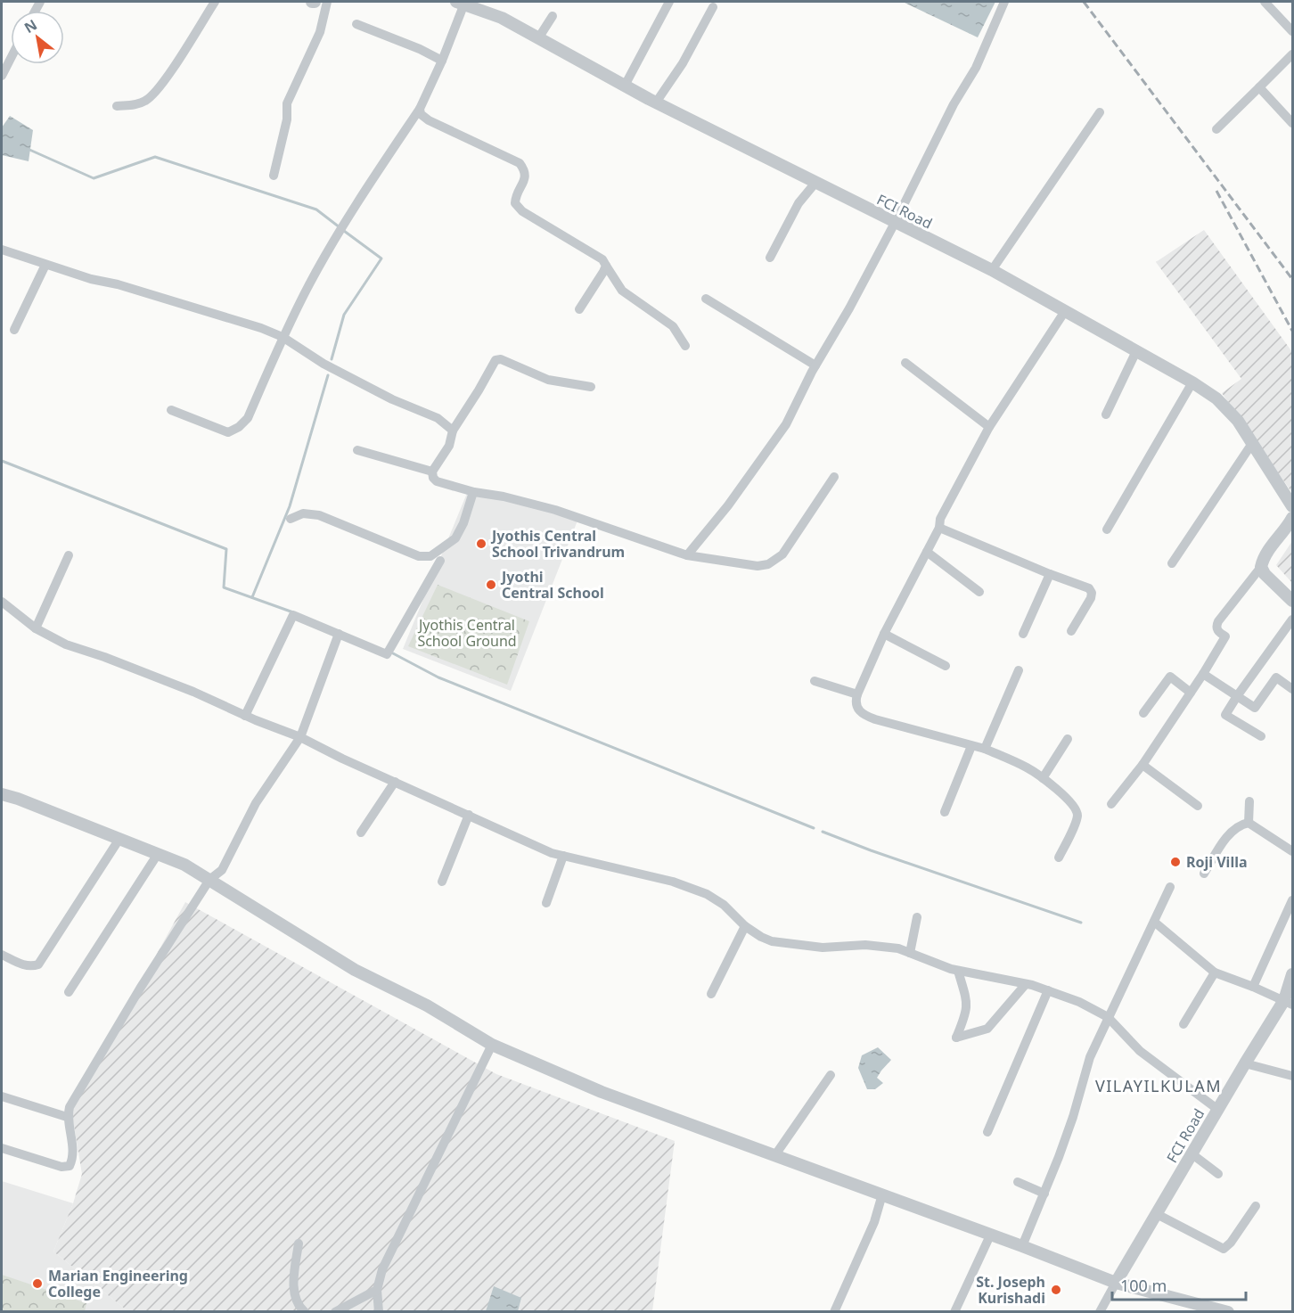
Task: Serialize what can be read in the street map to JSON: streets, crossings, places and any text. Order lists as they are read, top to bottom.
{
  "streets": {
    "street": ["FCI Road"]
  },
  "districts": ["VILAYILKULAM"],
  "parks": ["Jyothis Central School Ground"],
  "places": [
    "Jyothis Central School Trivandrum",
    "Jyothi Central School",
    "Roji Villa",
    "Marian Engineering College",
    "St. Joseph Kurishadi"
  ],
  "scale_bar": "100 m",
  "north": "top left"
}
